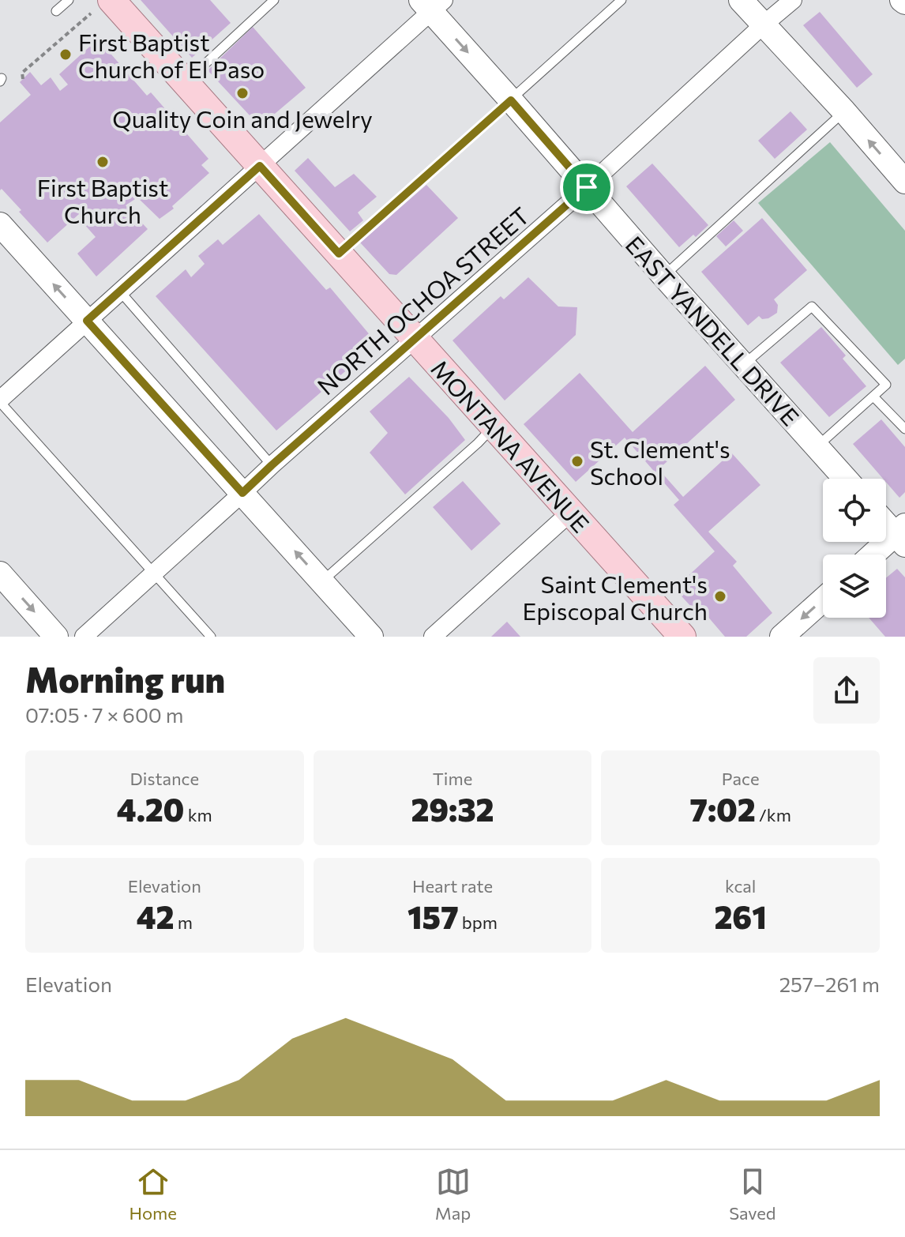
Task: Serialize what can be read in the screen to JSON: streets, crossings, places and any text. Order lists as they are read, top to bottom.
{
  "streets": {
    "main road": ["MONTANA AVENUE"],
    "street": ["NORTH OCHOA STREET", "EAST YANDELL DRIVE"]
  },
  "crossings": [
    ["NORTH OCHOA STREET", "EAST YANDELL DRIVE"],
    ["NORTH OCHOA STREET", "MONTANA AVENUE"]
  ],
  "places": [
    "First Baptist Church of El Paso",
    "Quality Coin and Jewelry",
    "First Baptist Church",
    "St. Clement's School",
    "Saint Clement's Episcopal Church"
  ],
  "page": {
    "heading": ["Morning run", "07:05 · 7 × 600 m"],
    "stats": [
      ["Distance", "4.20 km"],
      ["Time", "29:32"],
      ["Pace", "7:02 /km"],
      ["Elevation", "42 m"],
      ["Heart rate", "157 bpm"],
      ["kcal", "261"]
    ],
    "chart": ["Elevation", "257–261 m"],
    "tabs": ["Home", "Map", "Saved"]
  }
}
